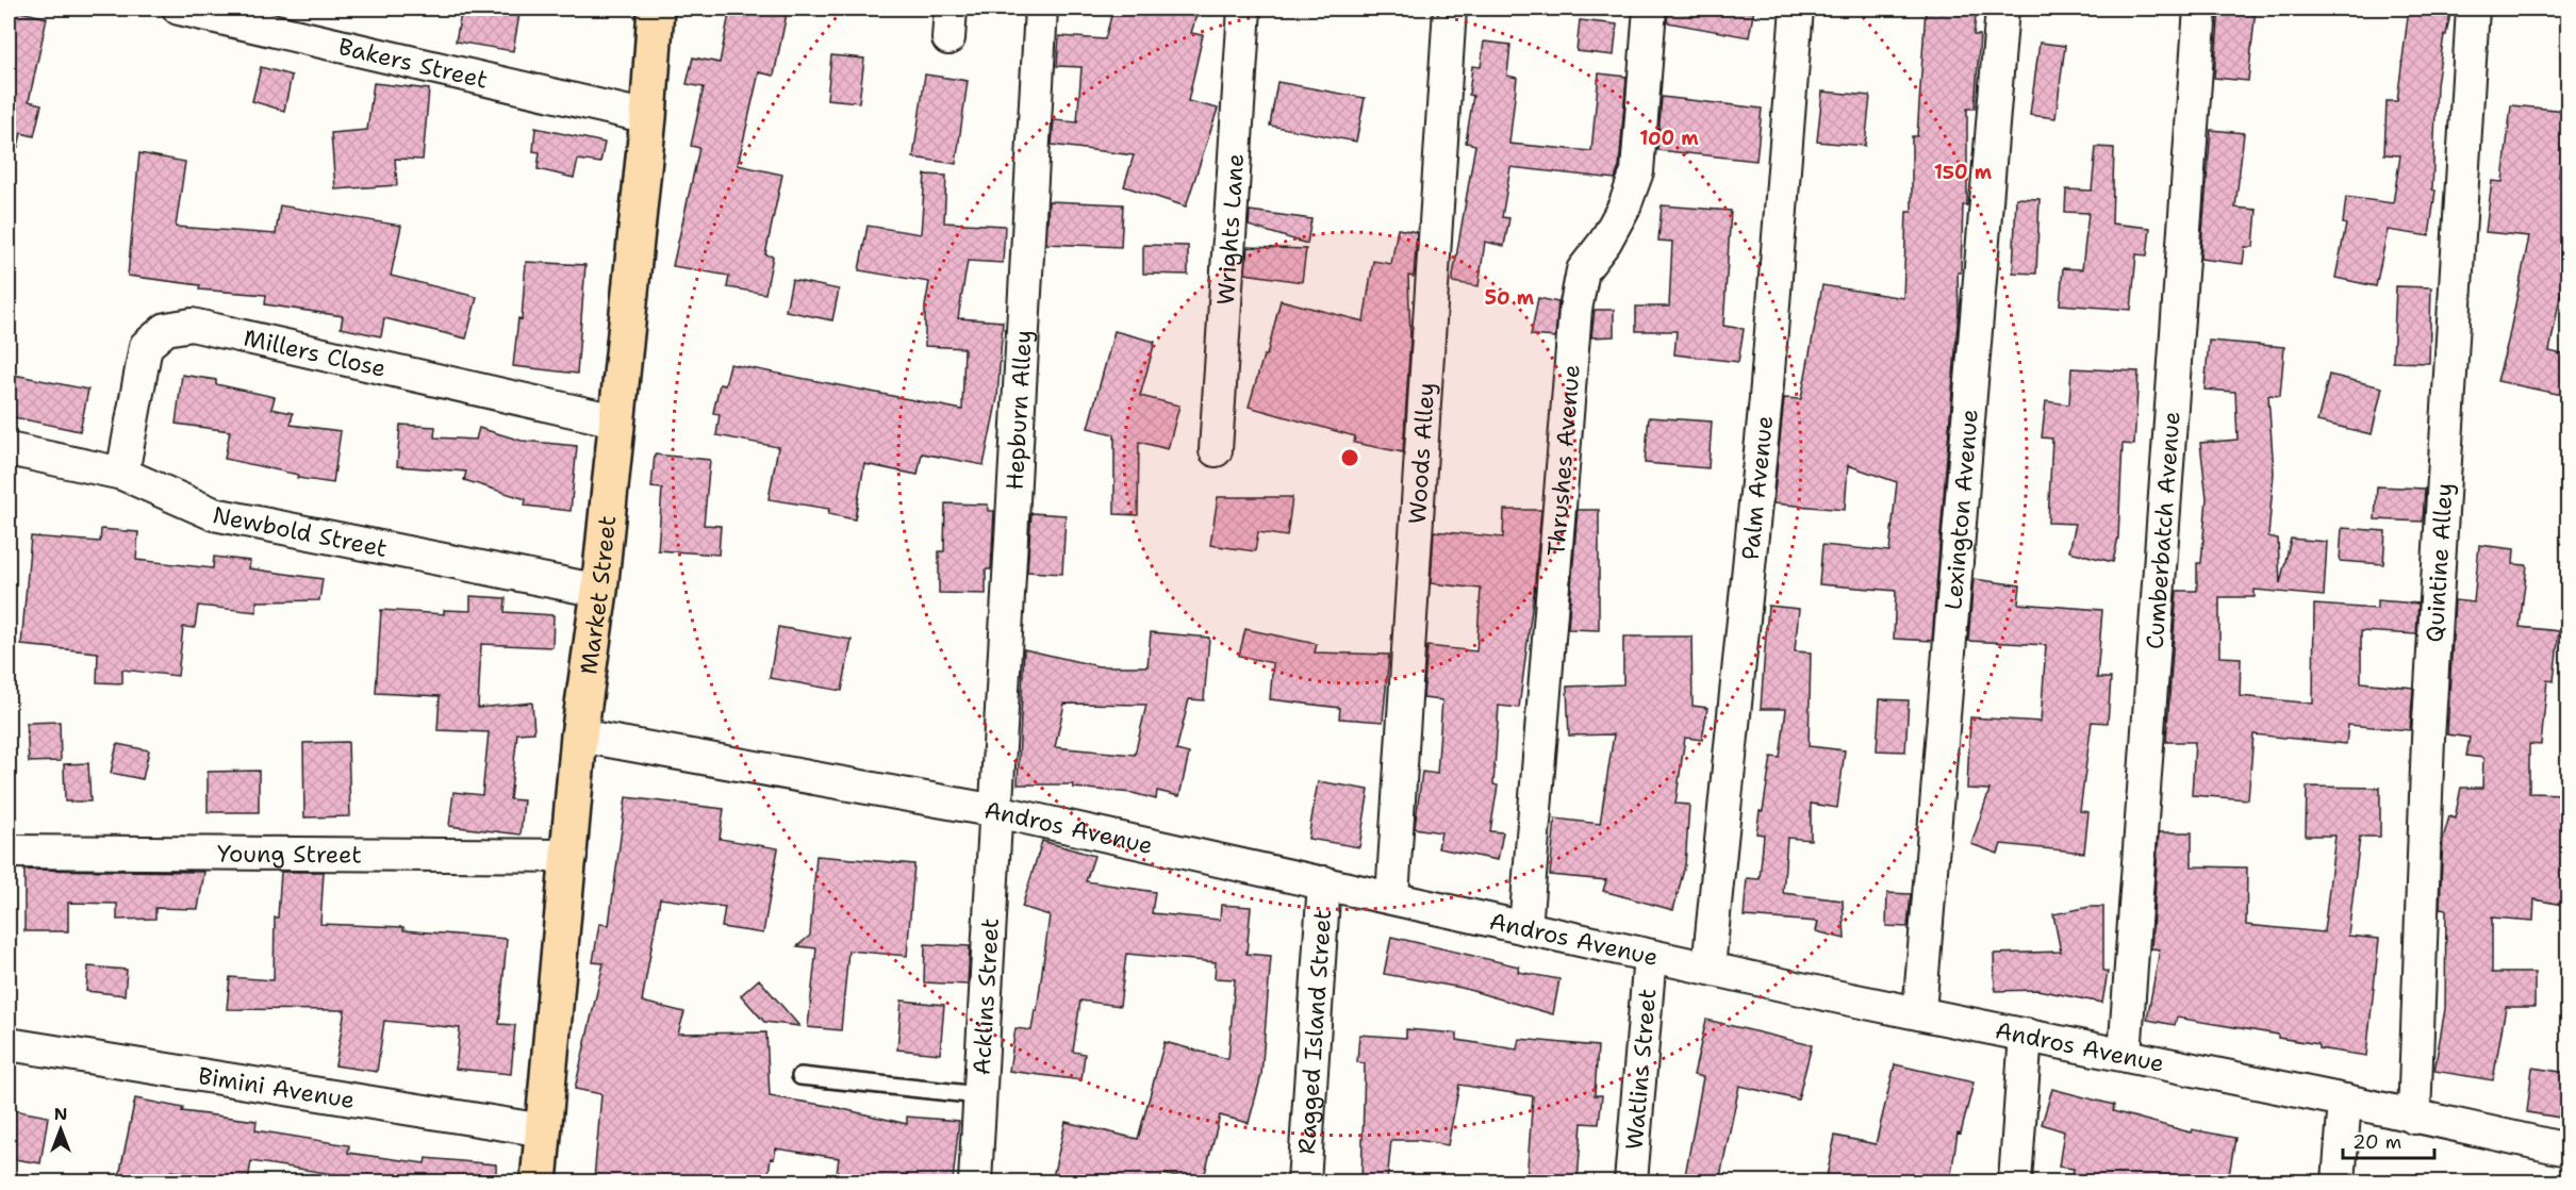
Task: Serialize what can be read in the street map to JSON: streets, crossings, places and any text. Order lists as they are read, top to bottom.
{
  "streets": {
    "main road": ["Market Street"],
    "street": [
      "Bakers Street",
      "Wrights Lane",
      "Millers Close",
      "Hepburn Alley",
      "Woods Alley",
      "Thrushes Avenue",
      "Palm Avenue",
      "Lexington Avenue",
      "Newbold Street",
      "Cumberbatch Avenue",
      "Quintine Alley",
      "Andros Avenue",
      "Young Street",
      "Acklins Street",
      "Ragged Island Street",
      "Watlins Street",
      "Bimini Avenue"
    ]
  },
  "crossings": [
    ["Bakers Street", "Market Street"],
    ["Millers Close", "Newbold Street"],
    ["Millers Close", "Market Street"],
    ["Hepburn Alley", "Andros Avenue"],
    ["Hepburn Alley", "Acklins Street"],
    ["Woods Alley", "Andros Avenue"],
    ["Thrushes Avenue", "Andros Avenue"],
    ["Palm Avenue", "Andros Avenue"],
    ["Lexington Avenue", "Andros Avenue"],
    ["Newbold Street", "Market Street"],
    ["Cumberbatch Avenue", "Andros Avenue"],
    ["Quintine Alley", "Andros Avenue"],
    ["Market Street", "Andros Avenue"],
    ["Market Street", "Young Street"],
    ["Market Street", "Bimini Avenue"],
    ["Andros Avenue", "Acklins Street"],
    ["Andros Avenue", "Ragged Island Street"],
    ["Andros Avenue", "Watlins Street"]
  ],
  "scale_bar": "20 m",
  "north": "top",
  "rings": ["100 m", "150 m", "50 m"]
}
